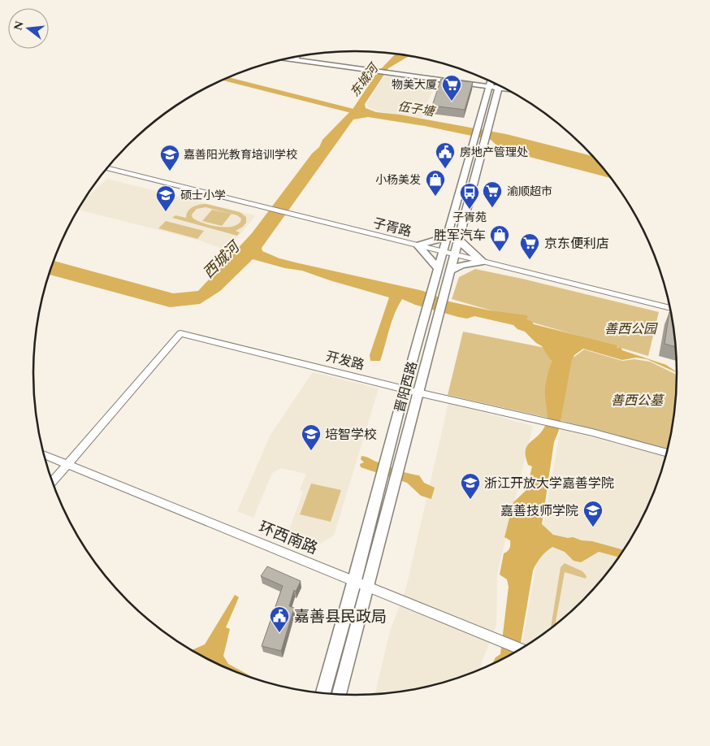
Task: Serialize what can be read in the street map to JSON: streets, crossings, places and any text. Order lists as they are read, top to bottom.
{
  "streets": {
    "main road": ["晋阳西路"],
    "street": ["子胥路", "开发路", "环西南路"]
  },
  "crossings": [
    ["子胥路", "晋阳西路"],
    ["开发路", "晋阳西路"],
    ["开发路", "环西南路"],
    ["晋阳西路", "环西南路"]
  ],
  "water": ["东城河", "伍子塘", "西城河"],
  "parks": ["善西公园", "善西公墓"],
  "places": {
    "supermarket": ["物美大厦", "渝顺超市", "京东便利店"],
    "public building": ["房地产管理处", "嘉善县民政局"],
    "school or university": [
      "嘉善阳光教育培训学校",
      "硕士小学",
      "培智学校",
      "浙江开放大学嘉善学院",
      "嘉善技师学院"
    ],
    "shop": ["小杨美发", "胜军汽车"],
    "bus stop": ["子胥苑"]
  },
  "north": "left"
}
